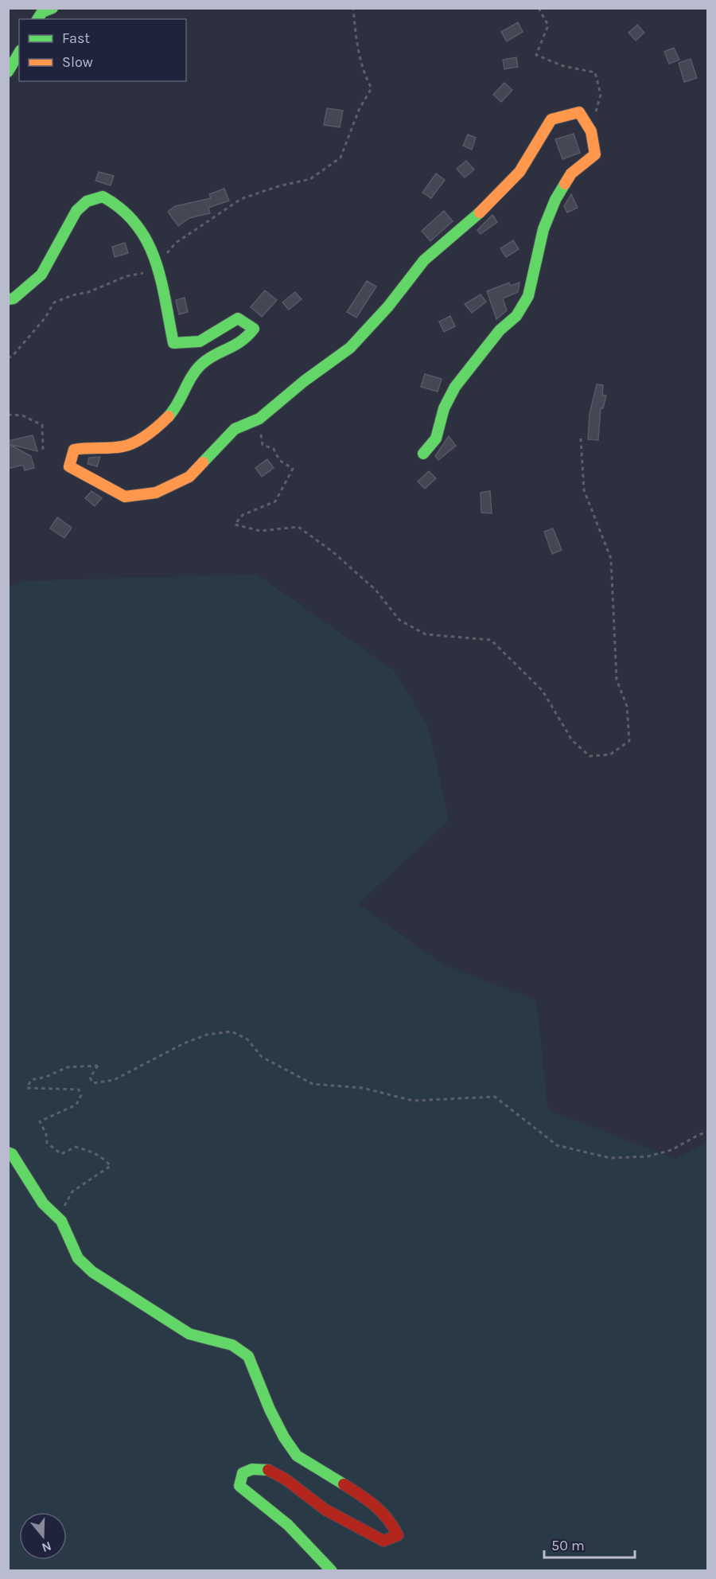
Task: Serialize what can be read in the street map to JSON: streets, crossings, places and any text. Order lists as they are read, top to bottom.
{
  "legend": ["Fast", "Slow"],
  "scale_bar": "50 m",
  "north": "bottom"
}
